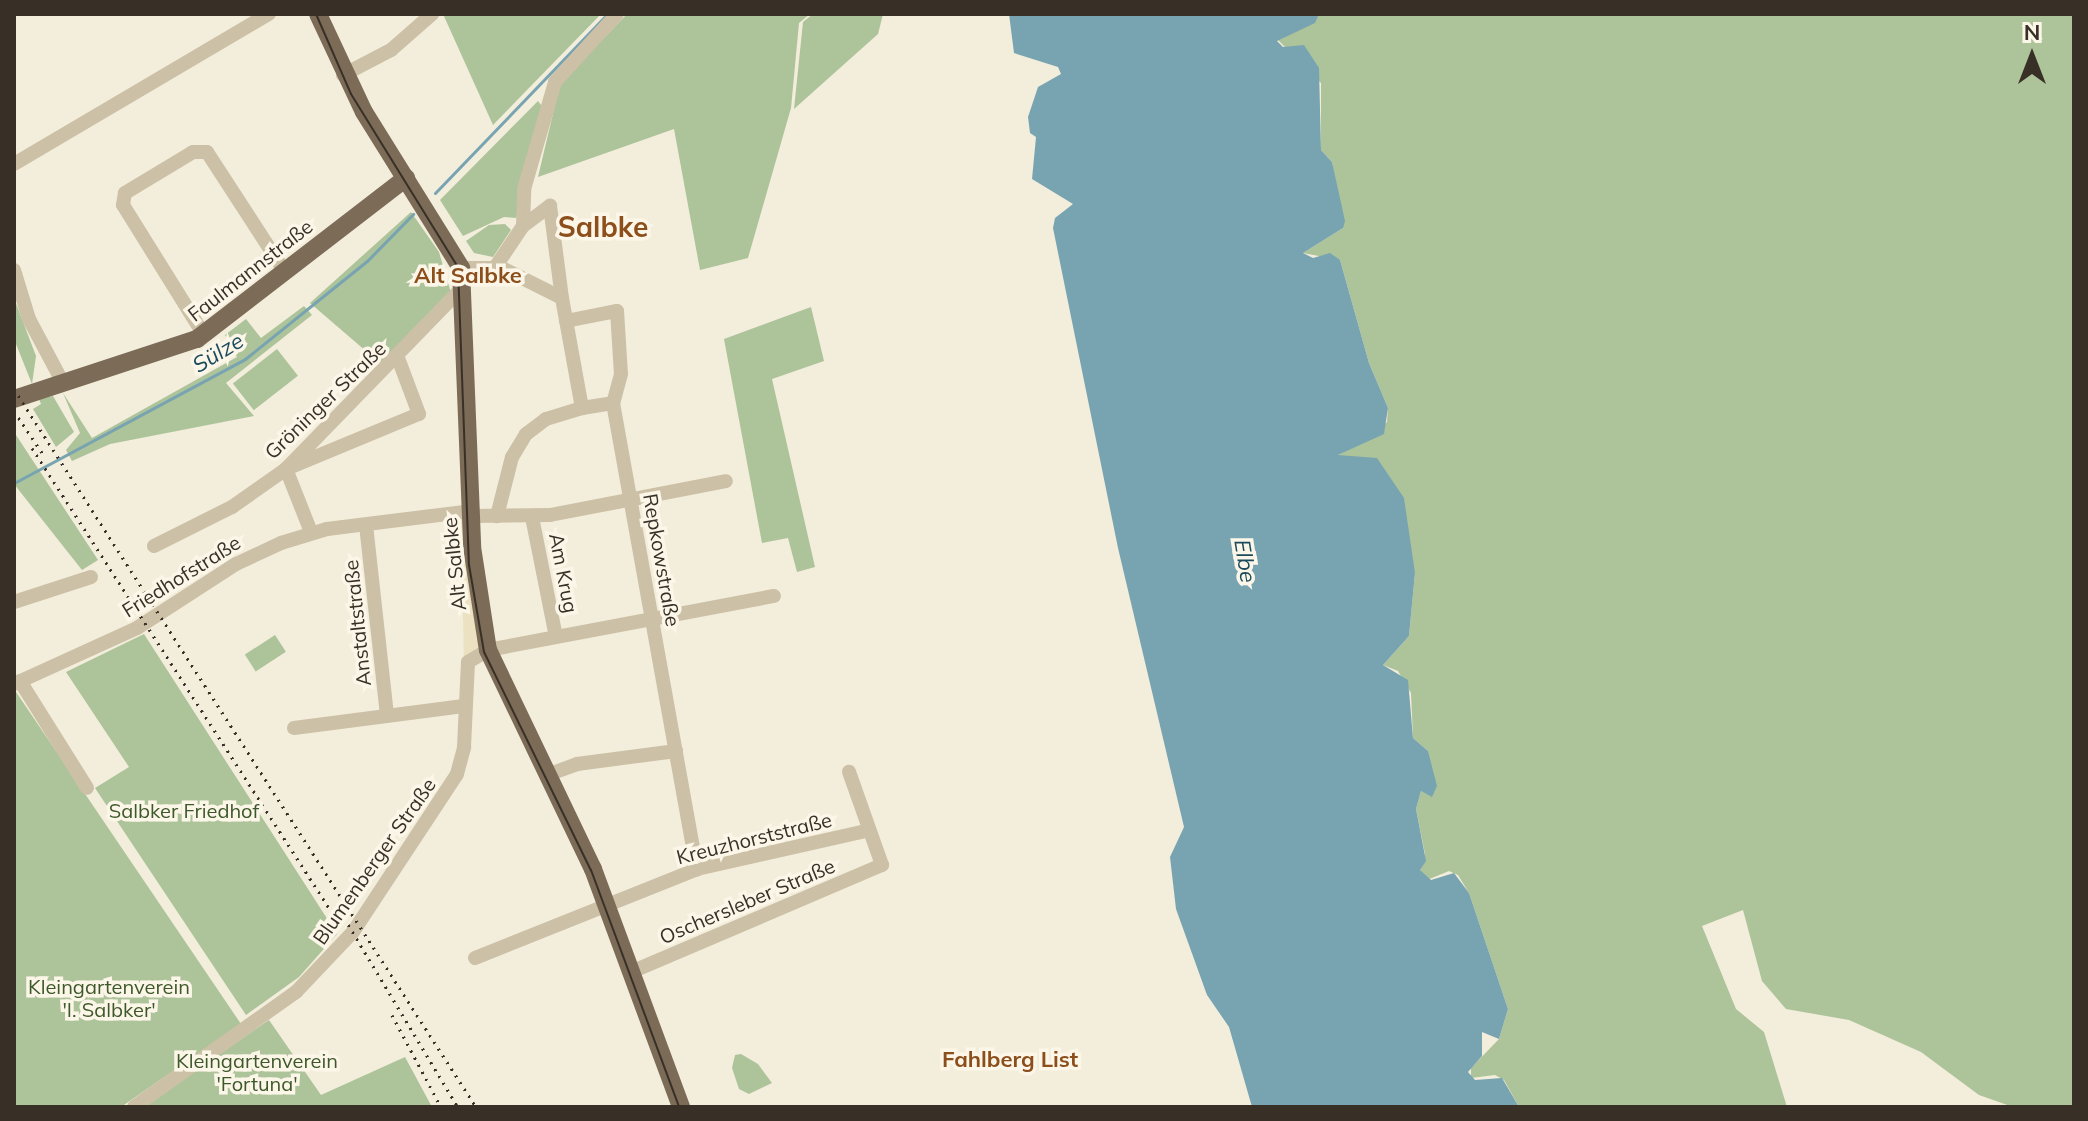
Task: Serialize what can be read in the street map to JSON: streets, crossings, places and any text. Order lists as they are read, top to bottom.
{
  "streets": {
    "main road": ["Faulmannstraße", "Alt Salbke"],
    "street": [
      "Gröninger Straße",
      "Repkowstraße",
      "Am Krug",
      "Friedhofstraße",
      "Anstaltstraße",
      "Kreuzhorststraße",
      "Blumenberger Straße",
      "Oschersleber Straße"
    ]
  },
  "crossings": [
    ["Faulmannstraße", "Alt Salbke"],
    ["Gröninger Straße", "Alt Salbke"],
    ["Repkowstraße", "Friedhofstraße"],
    ["Repkowstraße", "Kreuzhorststraße"],
    ["Alt Salbke", "Friedhofstraße"],
    ["Alt Salbke", "Kreuzhorststraße"],
    ["Alt Salbke", "Blumenberger Straße"],
    ["Alt Salbke", "Oschersleber Straße"],
    ["Am Krug", "Friedhofstraße"],
    ["Friedhofstraße", "Anstaltstraße"],
    ["Kreuzhorststraße", "Oschersleber Straße"]
  ],
  "districts": ["Salbke", "Alt Salbke", "Fahlberg List"],
  "water": ["Sülze", "Elbe"],
  "parks": ["Salbker Friedhof", "Kleingartenverein 'I. Salbker'", "Kleingartenverein 'Fortuna'"],
  "north": "top"
}
